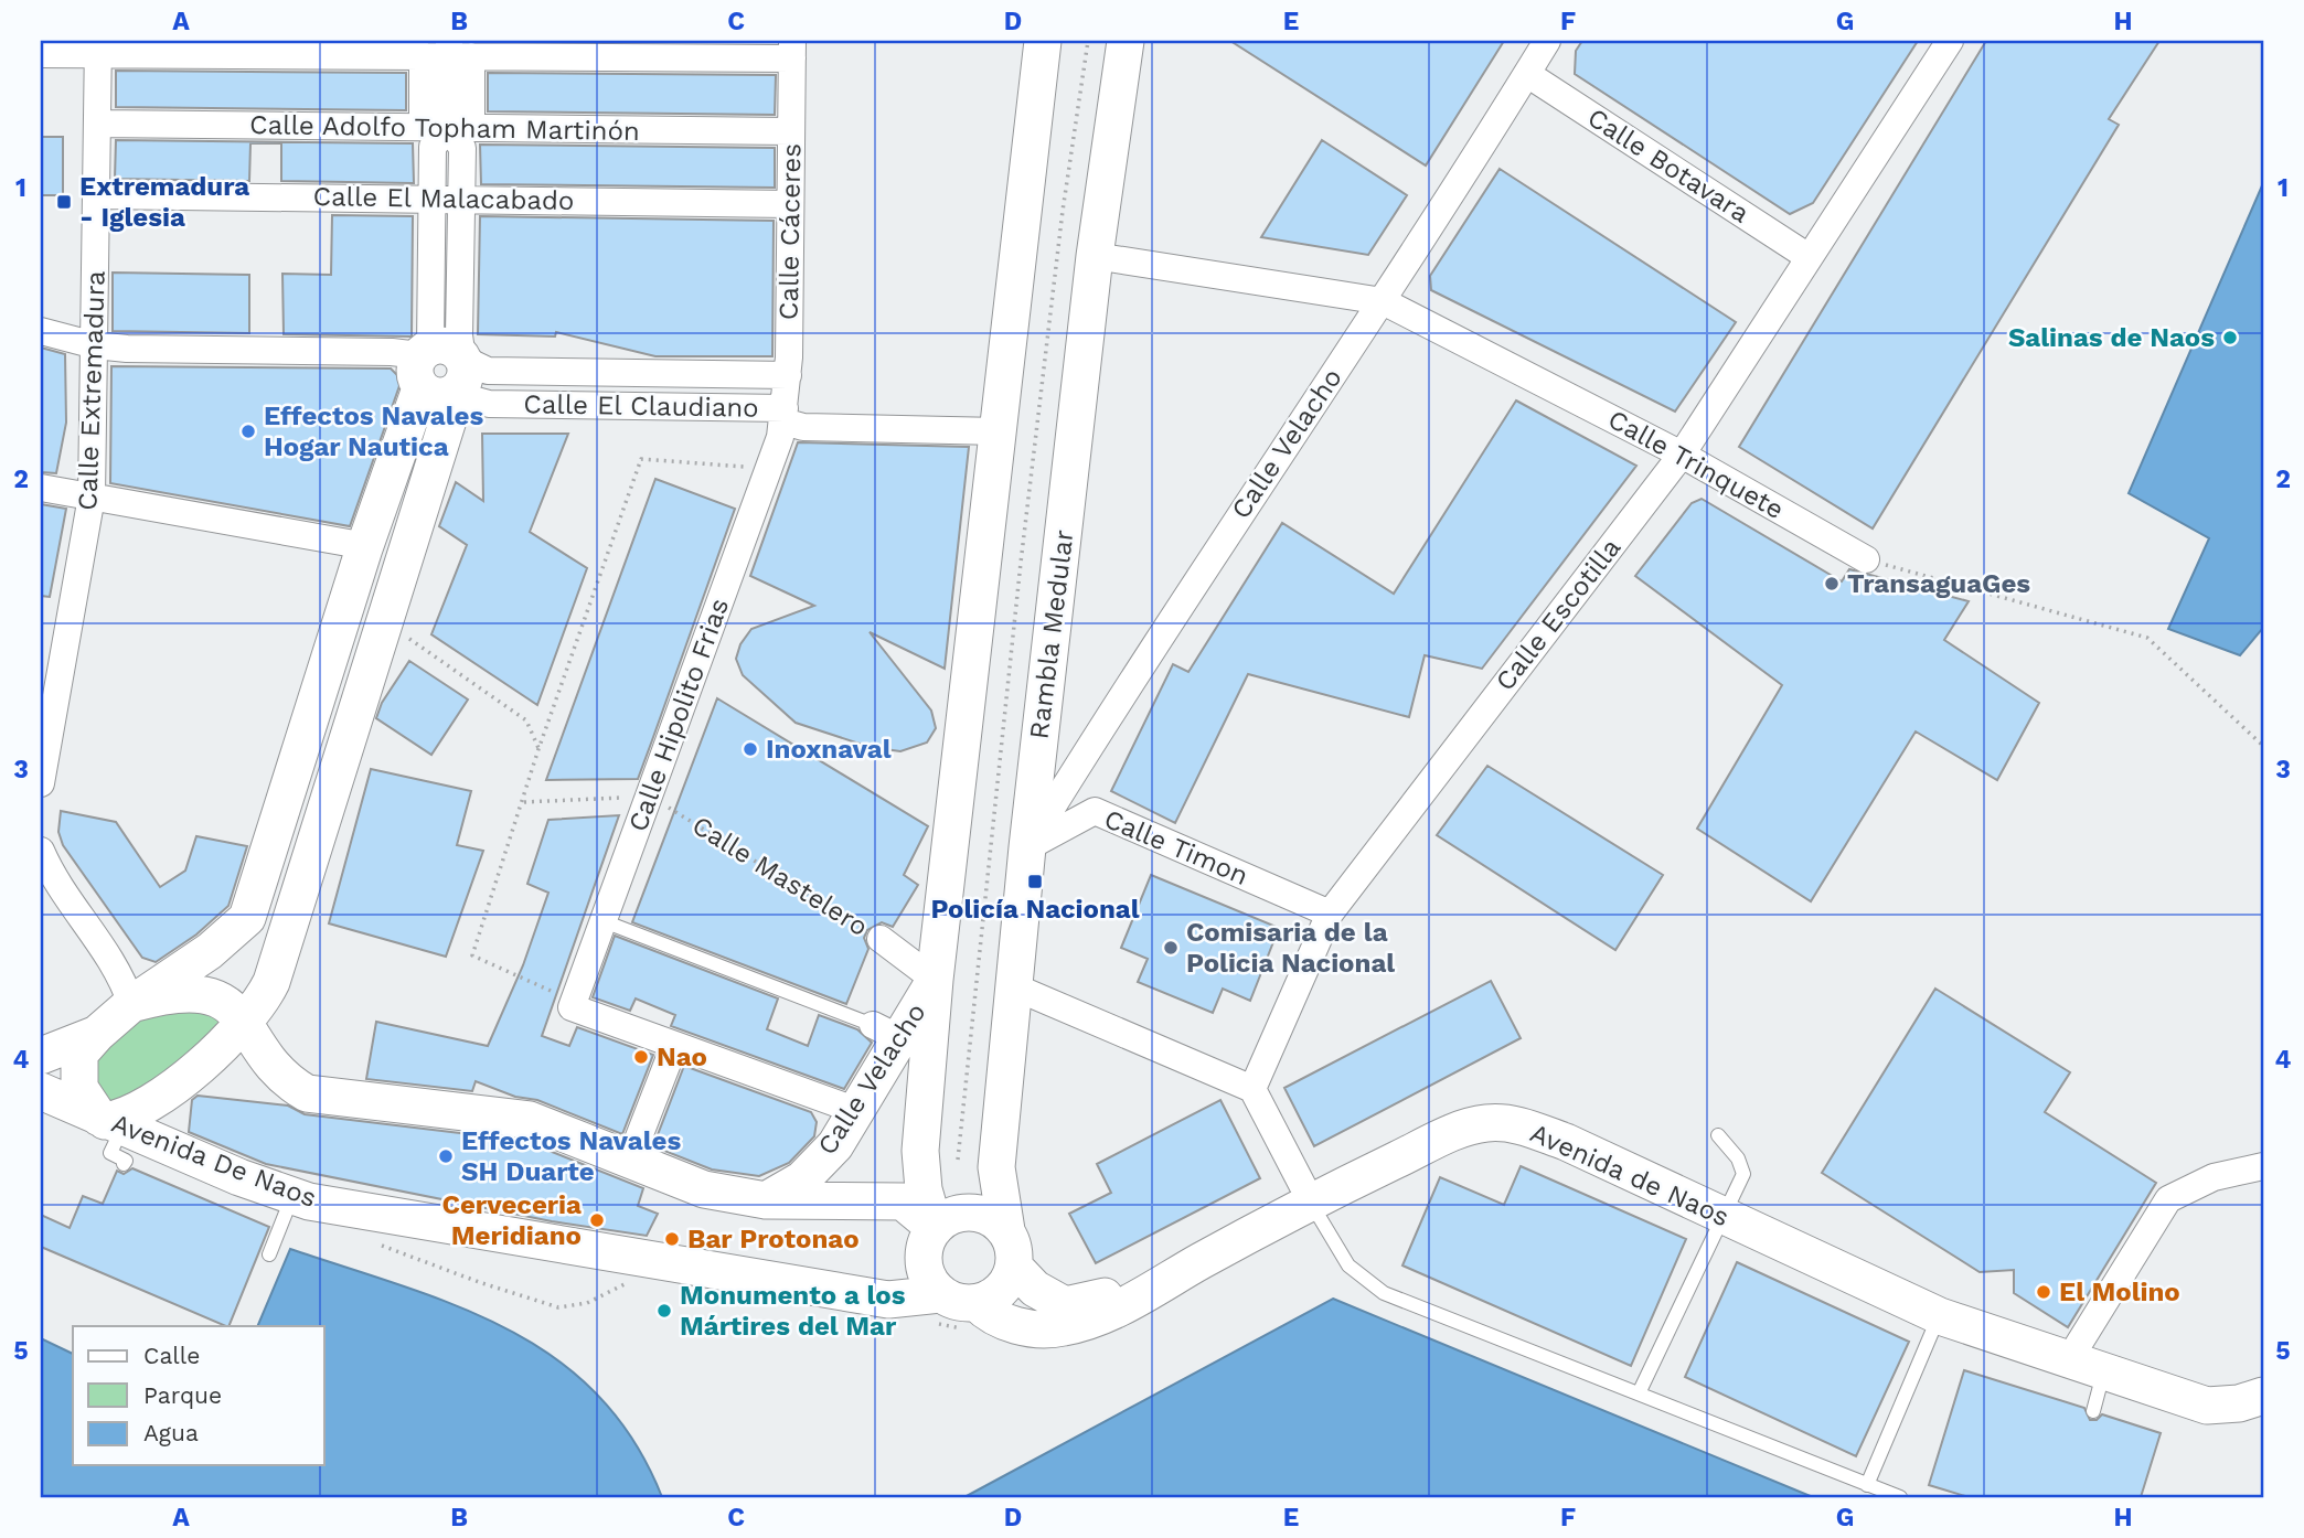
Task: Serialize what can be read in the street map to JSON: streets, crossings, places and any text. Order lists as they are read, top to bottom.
{
  "streets": {
    "main road": [
      "Calle Velacho",
      "Rambla Medular",
      "Avenida De Naos",
      "Avenida de Naos"
    ],
    "street": [
      "Calle Adolfo Topham Martinón",
      "Calle Botavara",
      "Calle El Malacabado",
      "Calle Cáceres",
      "Calle Extremadura",
      "Calle El Claudiano",
      "Calle Trinquete",
      "Calle Escotilla",
      "Calle Hipolito Frias",
      "Calle Timon",
      "Calle Mastelero"
    ]
  },
  "crossings": [
    ["Calle Adolfo Topham Martinón", "Calle Cáceres"],
    ["Calle Adolfo Topham Martinón", "Calle Extremadura"],
    ["Calle Botavara", "Calle Velacho"],
    ["Calle Botavara", "Calle Escotilla"],
    ["Calle El Malacabado", "Calle Cáceres"],
    ["Calle El Malacabado", "Calle Extremadura"],
    ["Calle Cáceres", "Calle El Claudiano"],
    ["Calle Cáceres", "Calle Hipolito Frias"],
    ["Calle Extremadura", "Calle El Claudiano"],
    ["Calle El Claudiano", "Calle Hipolito Frias"],
    ["Calle Velacho", "Calle Trinquete"],
    ["Calle Velacho", "Rambla Medular"],
    ["Calle Velacho", "Calle Timon"],
    ["Calle Velacho", "Calle Mastelero"],
    ["Calle Trinquete", "Calle Escotilla"],
    ["Calle Trinquete", "Rambla Medular"],
    ["Calle Escotilla", "Calle Timon"],
    ["Rambla Medular", "Calle Timon"],
    ["Rambla Medular", "Avenida De Naos"],
    ["Rambla Medular", "Avenida de Naos"],
    ["Calle Hipolito Frias", "Calle Mastelero"],
    ["Avenida De Naos", "Avenida de Naos"]
  ],
  "places": {
    "transit": ["Extremadura - Iglesia", "Policía Nacional"],
    "other": [
      "Salinas de Naos",
      "Effectos Navales Hogar Nautica",
      "TransaguaGes",
      "Inoxnaval",
      "Comisaria de la Policia Nacional",
      "Nao",
      "Effectos Navales SH Duarte",
      "Cerveceria Meridiano",
      "Bar Protonao",
      "El Molino",
      "Monumento a los Mártires del Mar"
    ]
  },
  "legend": ["Calle", "Parque", "Agua"],
  "grid": {
    "columns": [
      "A",
      "B",
      "C",
      "D",
      "E",
      "F",
      "G",
      "H"
    ],
    "rows": [
      "1",
      "2",
      "3",
      "4",
      "5"
    ]
  }
}
